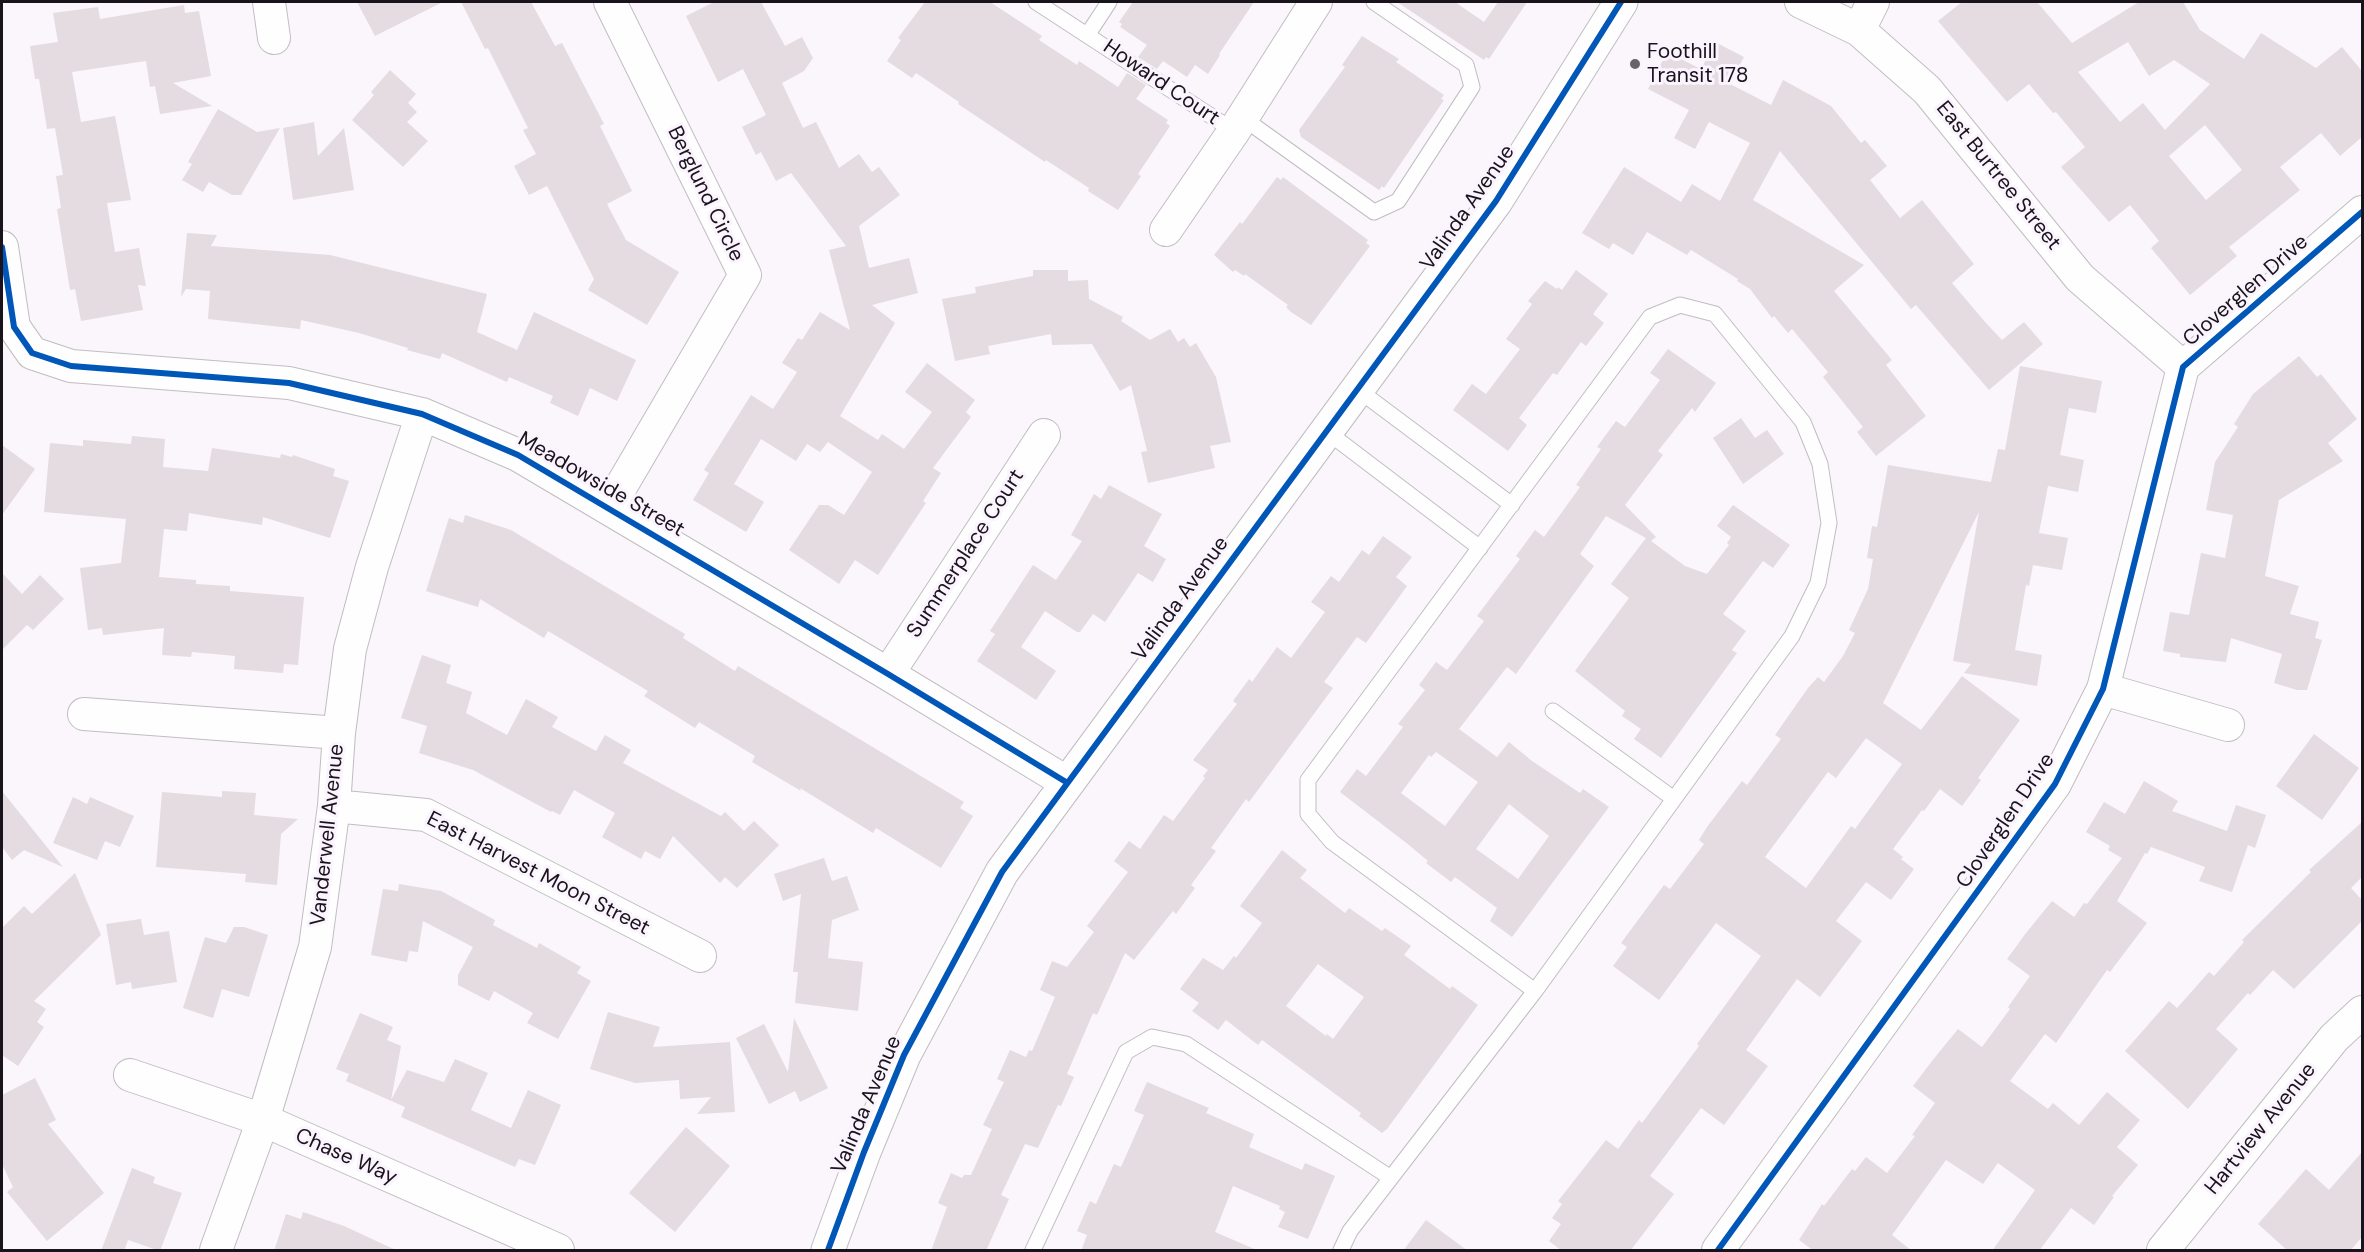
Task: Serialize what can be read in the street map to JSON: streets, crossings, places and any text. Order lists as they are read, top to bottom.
{
  "streets": {
    "main road": ["Valinda Avenue"],
    "street": [
      "East Burtree Street",
      "Berglund Circle",
      "Cloverglen Drive",
      "Meadowside Street",
      "Summerplace Court",
      "Vanderwell Avenue",
      "East Harvest Moon Street",
      "Hartview Avenue",
      "Chase Way"
    ],
    "lane": ["Howard Court"]
  },
  "crossings": [
    ["East Burtree Street", "Cloverglen Drive"],
    ["Berglund Circle", "Meadowside Street"],
    ["Valinda Avenue", "Meadowside Street"],
    ["Meadowside Street", "Summerplace Court"],
    ["Meadowside Street", "Vanderwell Avenue"],
    ["Vanderwell Avenue", "East Harvest Moon Street"],
    ["Vanderwell Avenue", "Chase Way"]
  ],
  "places": ["Foothill Transit 178"]
}
